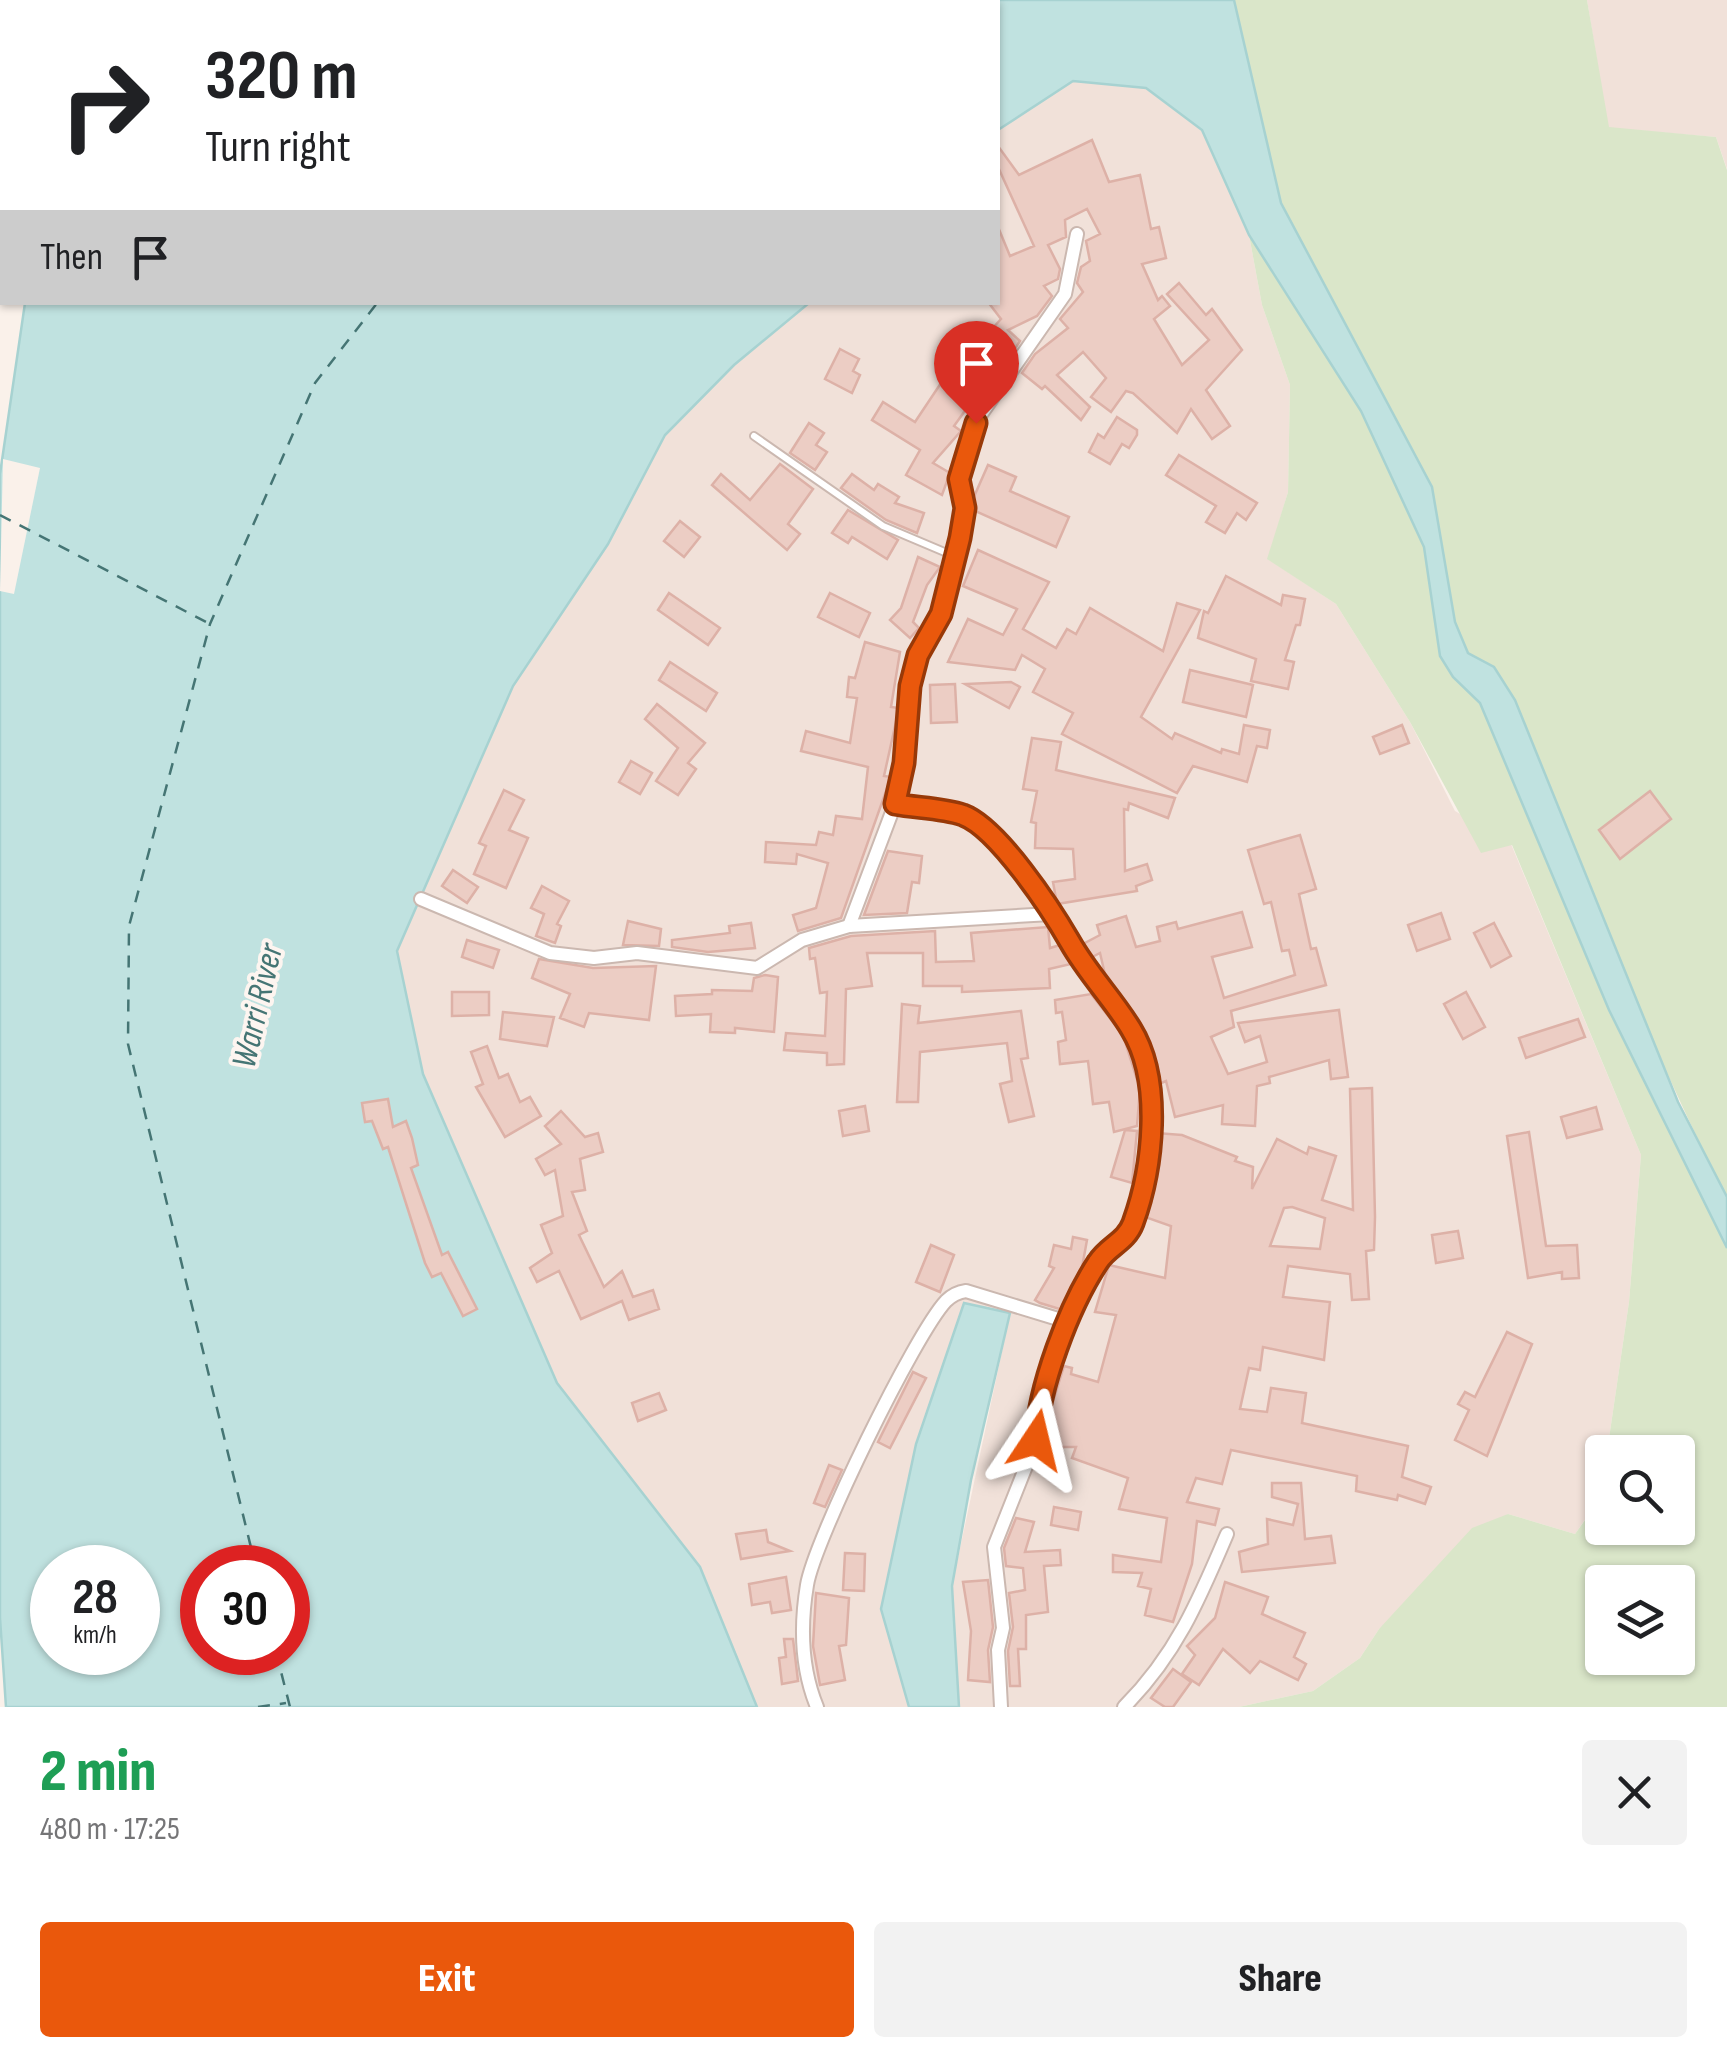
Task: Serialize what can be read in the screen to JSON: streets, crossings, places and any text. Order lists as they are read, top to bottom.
{
  "water": ["Warri River"],
  "page": {
    "turn": ["320 m", "Turn right"],
    "then": "Then",
    "speed": "28 km/h",
    "limit": "30",
    "heading": ["2 min", "480 m · 17:25"],
    "buttons": ["Exit", "Share"]
  }
}
